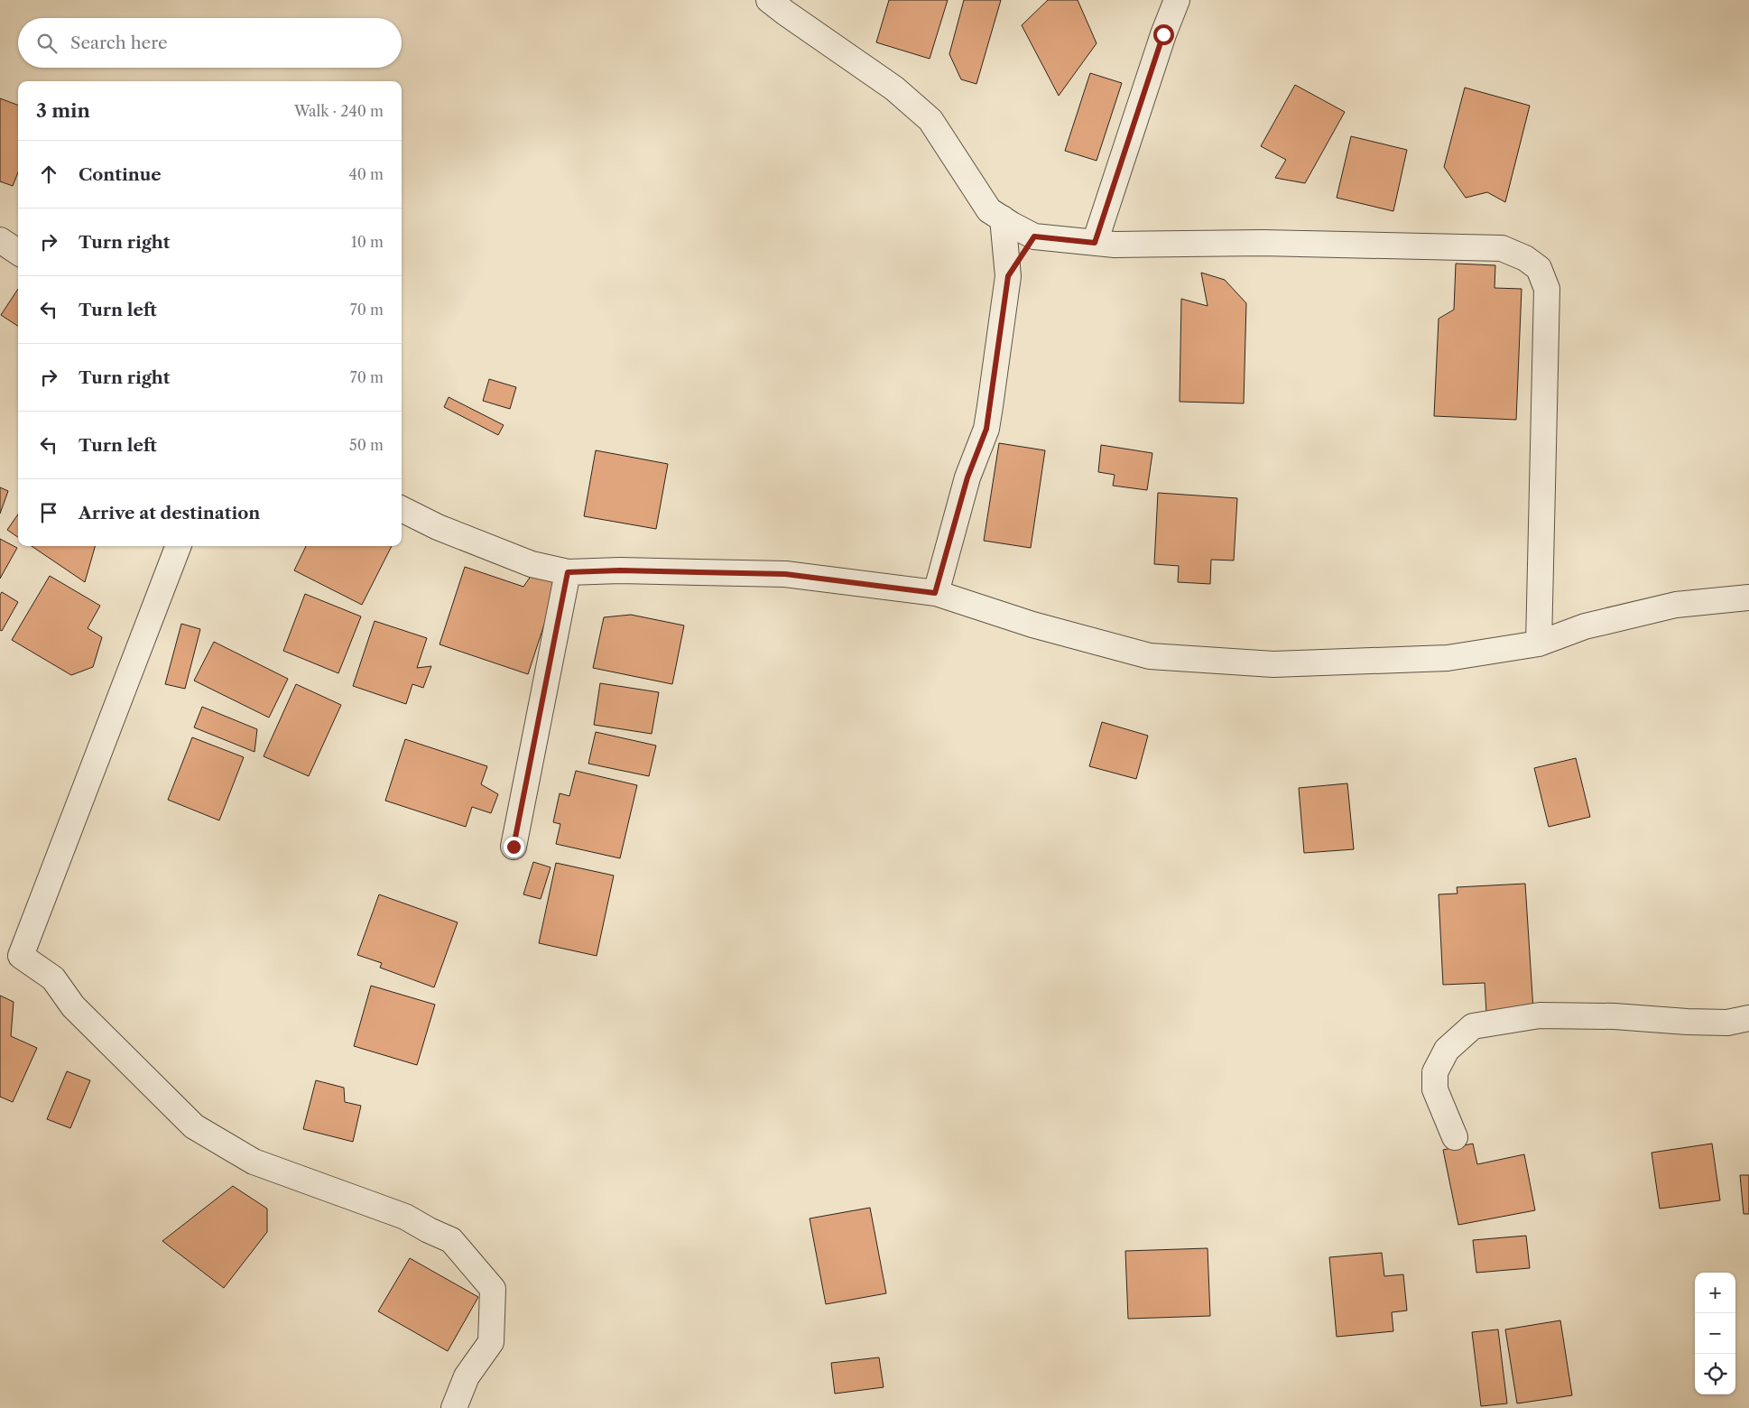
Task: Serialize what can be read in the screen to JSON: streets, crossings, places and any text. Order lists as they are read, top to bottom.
{
  "page": {
    "search": "Search here",
    "heading": ["3 min", "Walk · 240 m"],
    "list": [
      ["Continue", "40 m"],
      ["Turn right", "10 m"],
      ["Turn left", "70 m"],
      ["Turn right", "70 m"],
      ["Turn left", "50 m"],
      "Arrive at destination"
    ],
    "map_buttons": ["+", "−"]
  }
}
